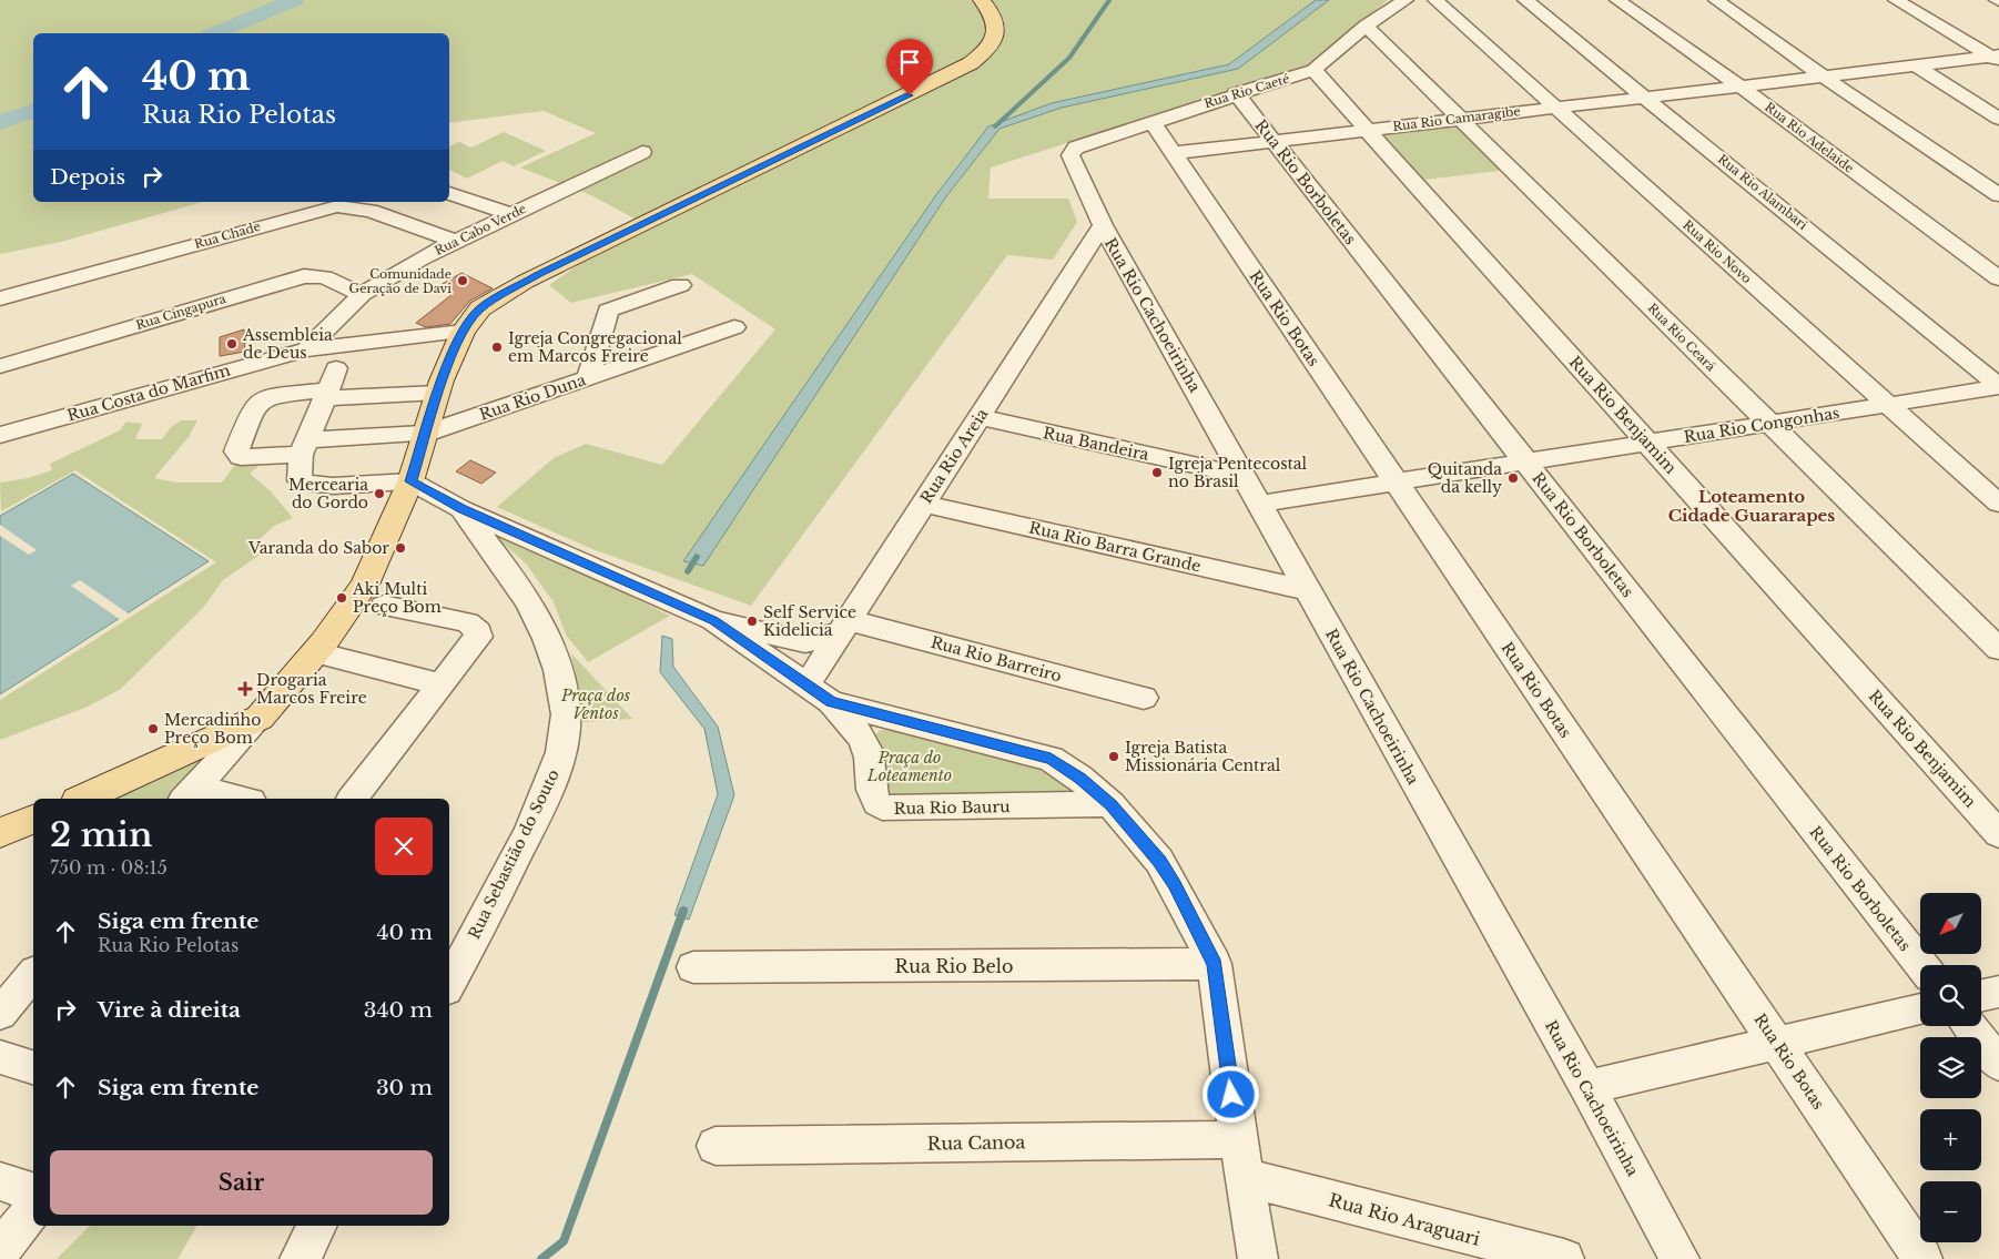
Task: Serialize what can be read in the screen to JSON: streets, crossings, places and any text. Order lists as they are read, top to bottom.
{
  "streets": {
    "street": [
      "Rua Rio Caeté",
      "Rua Rio Camaragibe",
      "Rua Rio Adelaide",
      "Rua Rio Borboletas",
      "Rua Rio Alambari",
      "Rua Cabo Verde",
      "Rua Chade",
      "Rua Rio Novo",
      "Rua Cingapura",
      "Rua Rio Cachoeirinha",
      "Rua Rio Botas",
      "Rua Rio Ceará",
      "Rua Costa do Marfim",
      "Rua Rio Duna",
      "Rua Rio Benjamim",
      "Rua Rio Congonhas",
      "Rua Bandeira",
      "Rua Rio Areia",
      "Rua Rio Barra Grande",
      "Rua Rio Barreiro",
      "Rua Rio Bauru",
      "Rua Sebastião do Souto",
      "Rua Rio Belo",
      "Rua Canoa",
      "Rua Rio Araguari"
    ]
  },
  "crossings": [
    ["Rua Rio Caeté", "Rua Rio Borboletas"],
    ["Rua Rio Caeté", "Rua Rio Cachoeirinha"],
    ["Rua Rio Caeté", "Rua Rio Botas"],
    ["Rua Rio Caeté", "Rua Rio Ceará"],
    ["Rua Rio Caeté", "Rua Rio Benjamim"],
    ["Rua Rio Camaragibe", "Rua Rio Adelaide"],
    ["Rua Rio Camaragibe", "Rua Rio Borboletas"],
    ["Rua Rio Camaragibe", "Rua Rio Alambari"],
    ["Rua Rio Camaragibe", "Rua Rio Novo"],
    ["Rua Rio Camaragibe", "Rua Rio Botas"],
    ["Rua Rio Camaragibe", "Rua Rio Ceará"],
    ["Rua Rio Camaragibe", "Rua Rio Benjamim"],
    ["Rua Rio Borboletas", "Rua Rio Congonhas"],
    ["Rua Rio Alambari", "Rua Rio Congonhas"],
    ["Rua Cabo Verde", "Rua Chade"],
    ["Rua Cabo Verde", "Rua Cingapura"],
    ["Rua Cabo Verde", "Rua Costa do Marfim"],
    ["Rua Rio Novo", "Rua Rio Congonhas"],
    ["Rua Rio Cachoeirinha", "Rua Rio Congonhas"],
    ["Rua Rio Cachoeirinha", "Rua Bandeira"],
    ["Rua Rio Cachoeirinha", "Rua Rio Areia"],
    ["Rua Rio Cachoeirinha", "Rua Rio Barra Grande"],
    ["Rua Rio Botas", "Rua Rio Congonhas"],
    ["Rua Rio Ceará", "Rua Rio Congonhas"],
    ["Rua Rio Benjamim", "Rua Rio Congonhas"],
    ["Rua Bandeira", "Rua Rio Areia"],
    ["Rua Rio Areia", "Rua Rio Barra Grande"],
    ["Rua Rio Areia", "Rua Rio Barreiro"]
  ],
  "districts": ["Loteamento Cidade Guararapes"],
  "parks": ["Praça dos Ventos", "Praça do Loteamento"],
  "places": {
    "other": [
      "Comunidade Geração de Davi",
      "Assembleia de Deus",
      "Igreja Congregacional em Marcos Freire",
      "Igreja Pentecostal no Brasil",
      "Quitanda da kelly",
      "Mercearia do Gordo",
      "Varanda do Sabor",
      "Aki Multi Preço Bom",
      "Self Service Kidelicia",
      "Mercadinho Preço Bom",
      "Igreja Batista Missionária Central"
    ],
    "health": ["Drogaria Marcos Freire"]
  },
  "north": "bottom left",
  "page": {
    "turn": ["40 m", "Rua Rio Pelotas"],
    "then": "Depois",
    "heading": ["2 min", "750 m · 08:15"],
    "map_buttons": ["+", "−"],
    "list": [
      {
        "name": "Siga em frente",
        "note": "Rua Rio Pelotas",
        "value": "40 m"
      },
      {
        "name": "Vire à direita",
        "value": "340 m"
      },
      {
        "name": "Siga em frente",
        "value": "30 m"
      }
    ],
    "buttons": "Sair"
  }
}
